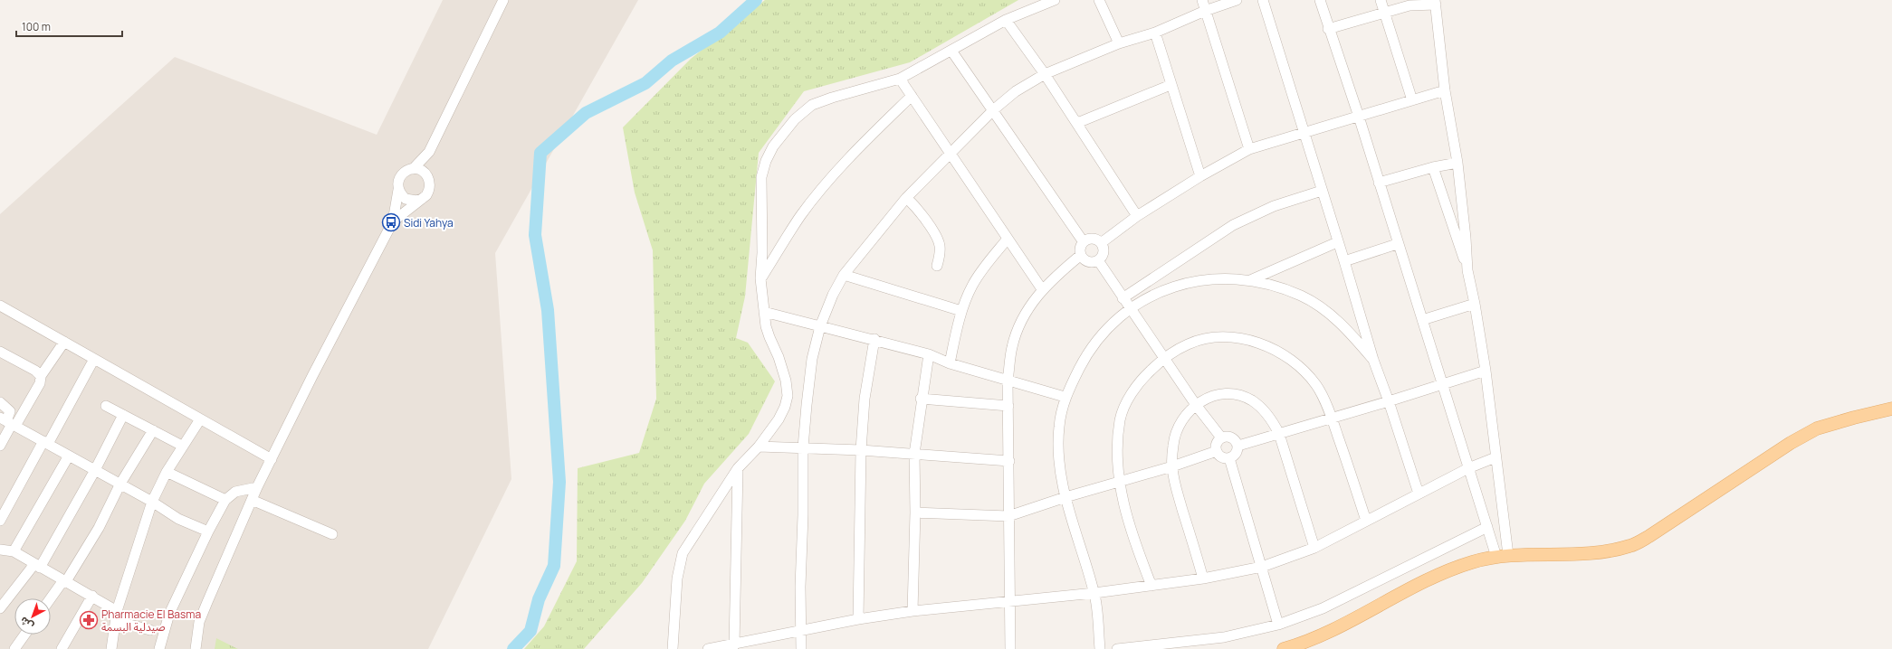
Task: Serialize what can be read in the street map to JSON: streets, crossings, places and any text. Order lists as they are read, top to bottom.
{
  "places": {
    "bus stop": ["Sidi Yahya"],
    "pharmacy": ["Pharmacie El Basma صيدلية البسمة"]
  },
  "scale_bar": "100 m",
  "north": "bottom left"
}
